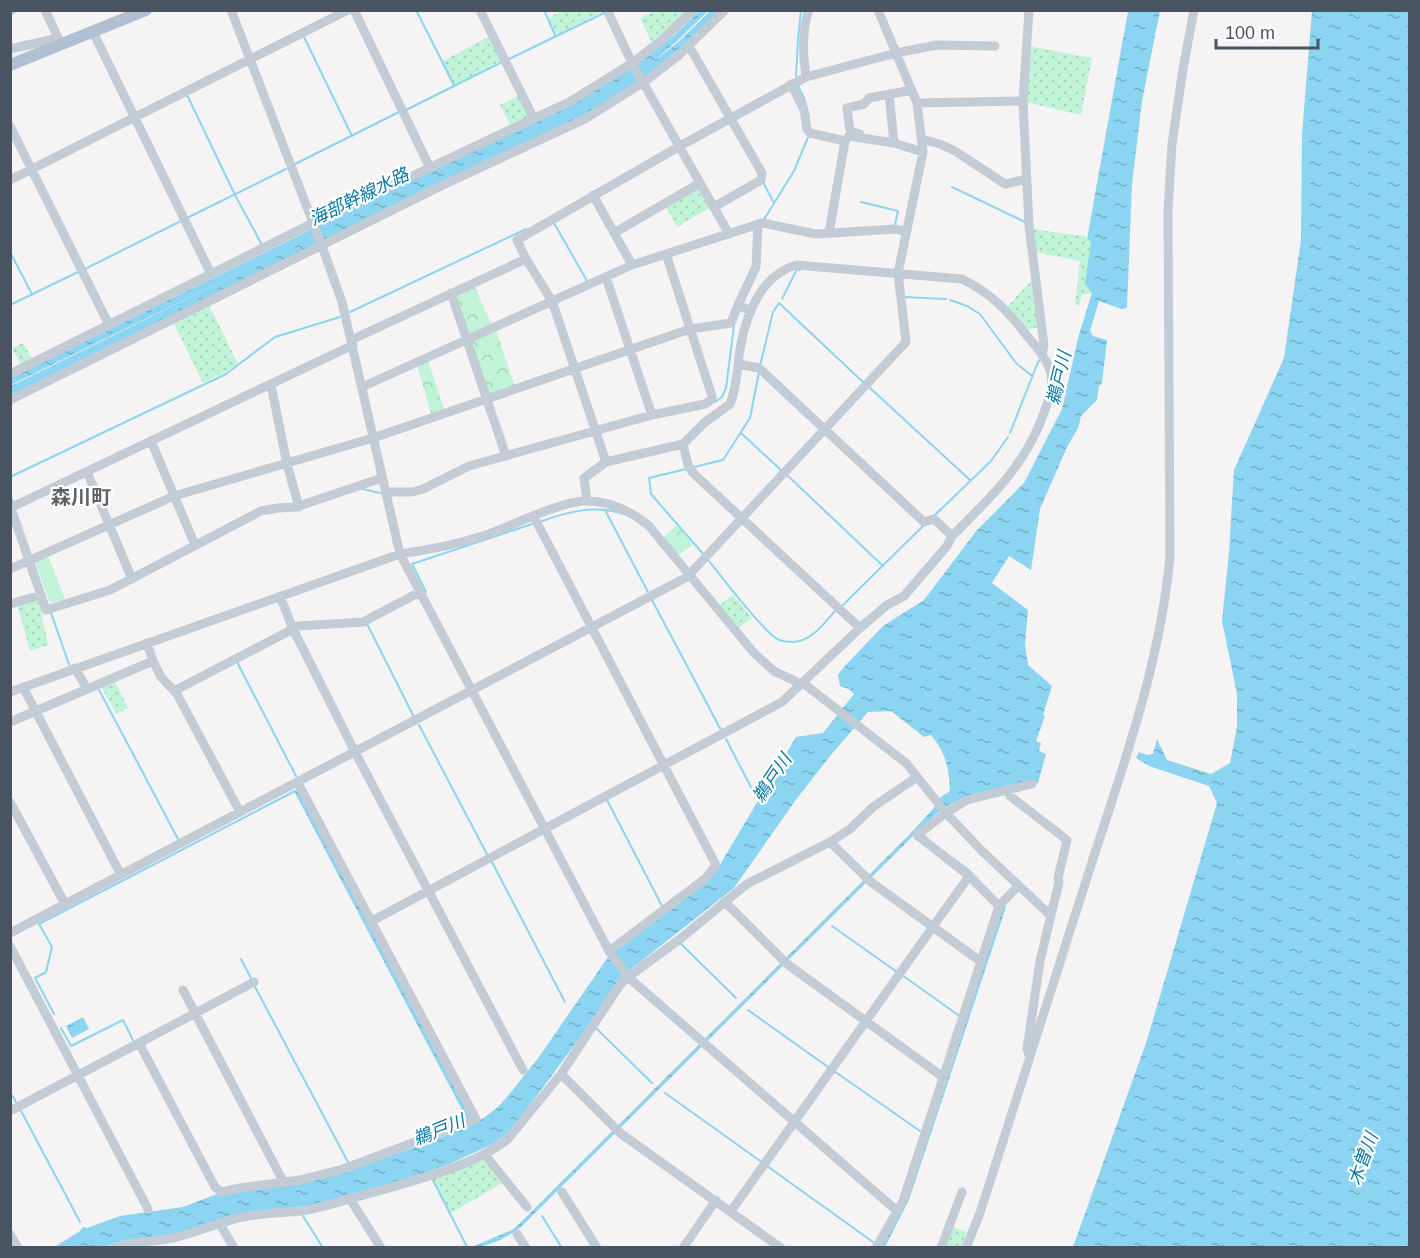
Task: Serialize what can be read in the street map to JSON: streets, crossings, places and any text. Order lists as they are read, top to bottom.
{
  "districts": ["森川町"],
  "water": ["海部幹線水路", "鵜戸川", "木曽川"],
  "scale_bar": "100 m"
}
